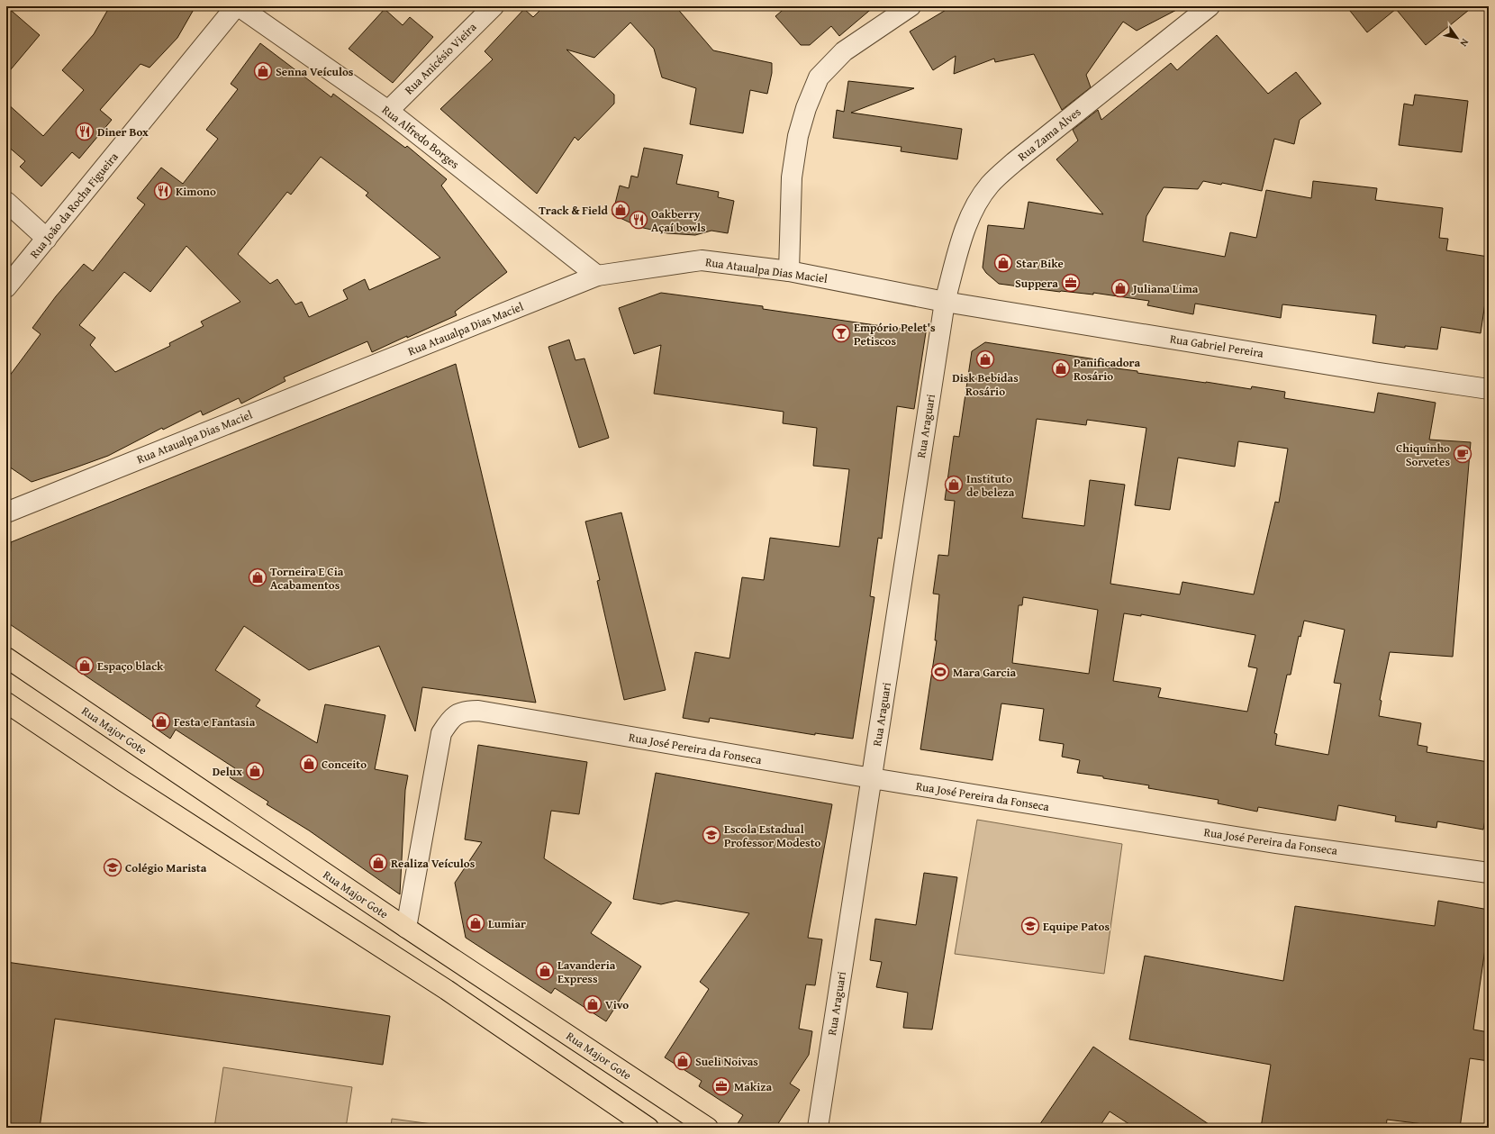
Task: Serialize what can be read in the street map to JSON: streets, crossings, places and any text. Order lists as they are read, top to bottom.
{
  "streets": {
    "main road": ["Rua Major Gote"],
    "street": [
      "Rua Anicésio Vieira",
      "Rua Zama Alves",
      "Rua Alfredo Borges",
      "Rua João da Rocha Figueira",
      "Rua Ataualpa Dias Maciel",
      "Rua Gabriel Pereira",
      "Rua Araguari",
      "Rua José Pereira da Fonseca"
    ]
  },
  "crossings": [
    ["Rua Anicésio Vieira", "Rua Alfredo Borges"],
    ["Rua Zama Alves", "Rua Ataualpa Dias Maciel"],
    ["Rua Zama Alves", "Rua Gabriel Pereira"],
    ["Rua Zama Alves", "Rua Araguari"],
    ["Rua Alfredo Borges", "Rua Ataualpa Dias Maciel"],
    ["Rua Ataualpa Dias Maciel", "Rua Gabriel Pereira"],
    ["Rua Ataualpa Dias Maciel", "Rua Araguari"],
    ["Rua Gabriel Pereira", "Rua Araguari"],
    ["Rua Araguari", "Rua José Pereira da Fonseca"],
    ["Rua Major Gote", "Rua José Pereira da Fonseca"]
  ],
  "places": {
    "shop": [
      "Senna Veículos",
      "Track & Field",
      "Star Bike",
      "Juliana Lima",
      "Disk Bebidas Rosário",
      "Panificadora Rosário",
      "Instituto de beleza",
      "Torneira E Cia Acabamentos",
      "Espaço black",
      "Festa e Fantasia",
      "Conceito",
      "Delux",
      "Realiza Veículos",
      "Lumiar",
      "Lavanderia Express",
      "Vivo",
      "Sueli Noivas"
    ],
    "restaurant": ["Diner Box", "Kimono", "Oakberry Açaí bowls"],
    "office": ["Suppera", "Makiza"],
    "bar": ["Empório Pelet's Petiscos"],
    "cafe": ["Chiquinho Sorvetes"],
    "sports": ["Mara Garcia"],
    "school or university": ["Escola Estadual Professor Modesto", "Colégio Marista", "Equipe Patos"]
  },
  "north": "bottom right"
}
